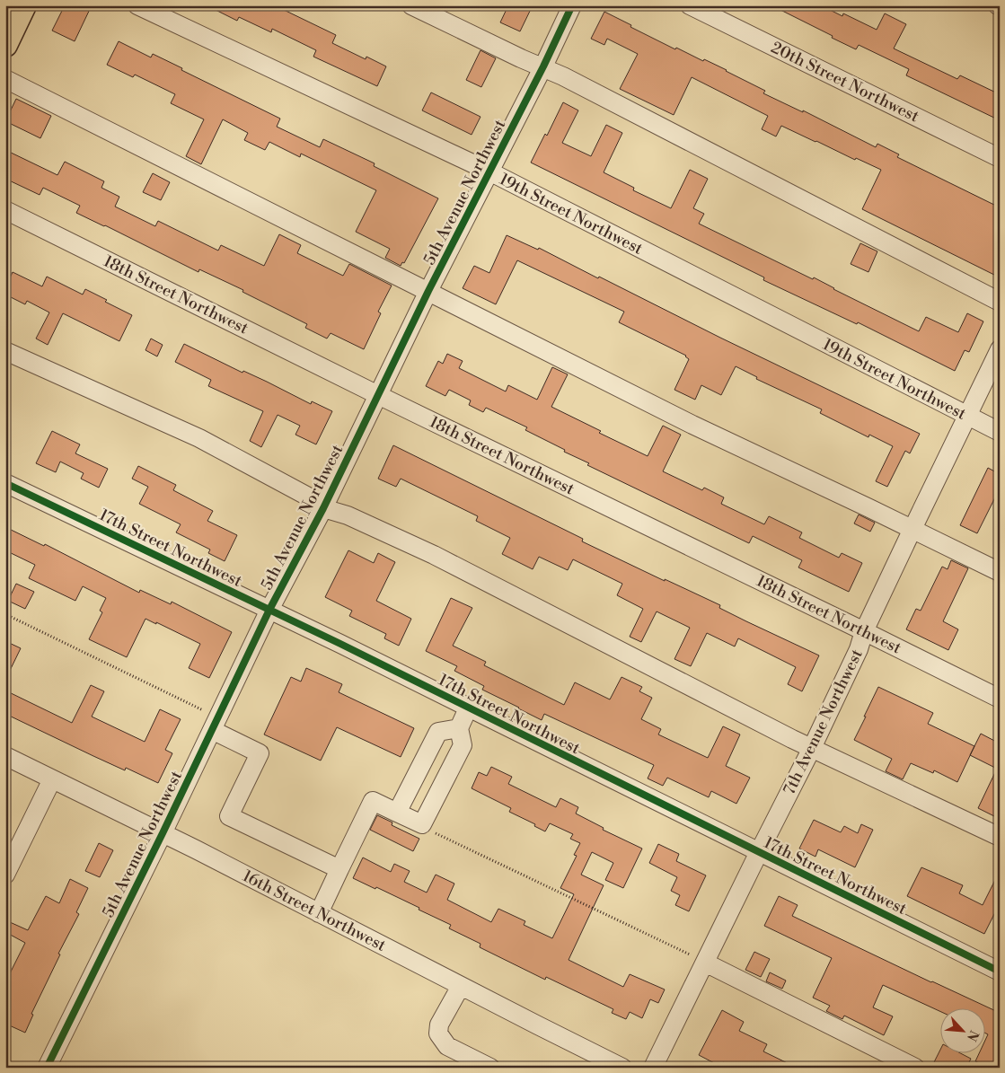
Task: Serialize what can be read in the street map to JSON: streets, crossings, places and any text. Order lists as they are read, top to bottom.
{
  "streets": {
    "street": [
      "20th Street Northwest",
      "5th Avenue Northwest",
      "19th Street Northwest",
      "18th Street Northwest",
      "17th Street Northwest",
      "7th Avenue Northwest",
      "16th Street Northwest"
    ]
  },
  "crossings": [
    ["5th Avenue Northwest", "19th Street Northwest"],
    ["5th Avenue Northwest", "18th Street Northwest"],
    ["5th Avenue Northwest", "17th Street Northwest"],
    ["5th Avenue Northwest", "16th Street Northwest"],
    ["19th Street Northwest", "7th Avenue Northwest"],
    ["18th Street Northwest", "7th Avenue Northwest"],
    ["17th Street Northwest", "7th Avenue Northwest"]
  ],
  "north": "bottom right"
}
